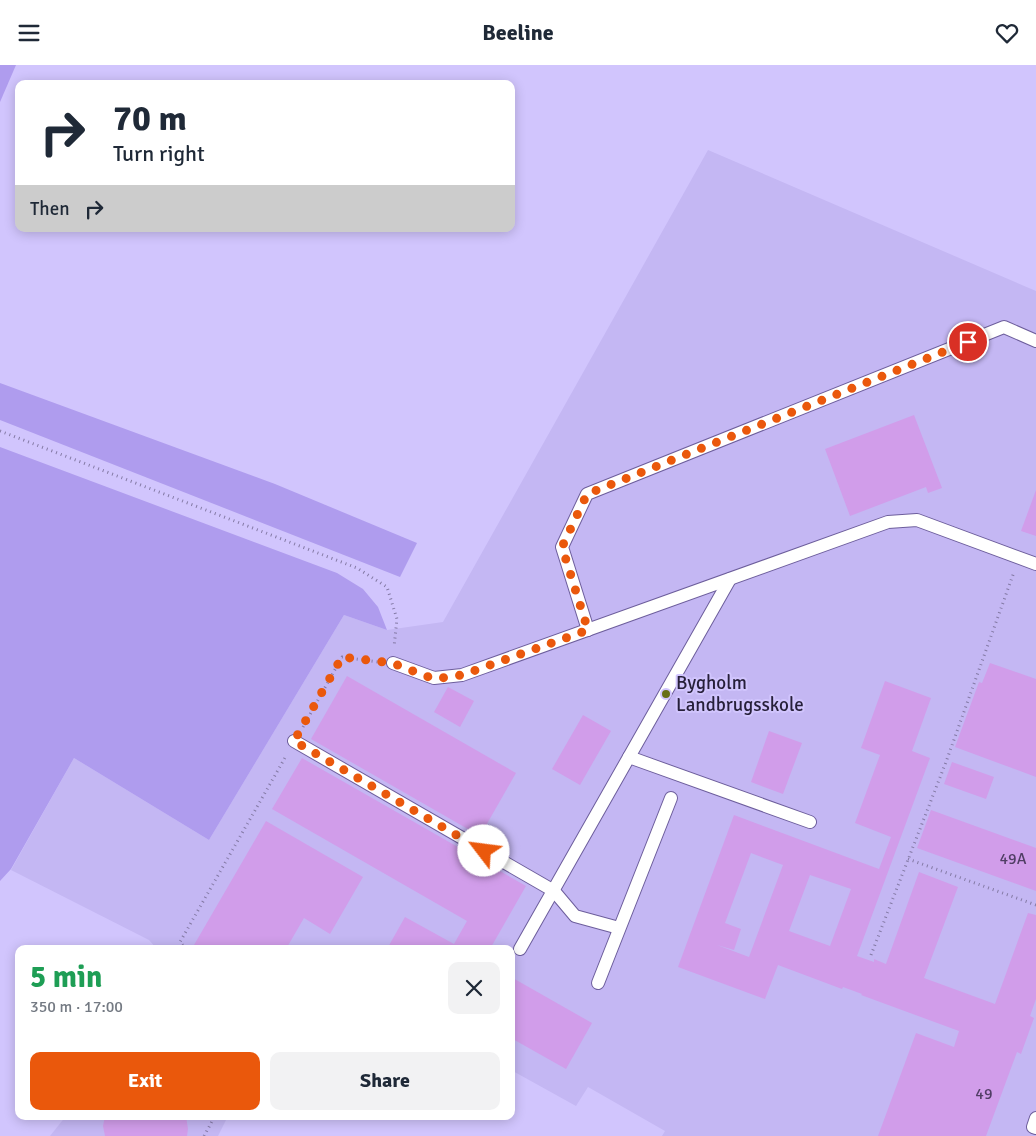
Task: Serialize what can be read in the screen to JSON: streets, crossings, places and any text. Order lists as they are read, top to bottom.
{
  "places": ["Bygholm Landbrugsskole"],
  "house_numbers": ["49A", "49"],
  "page": {
    "header": "Beeline",
    "turn": ["70 m", "Turn right"],
    "then": "Then",
    "heading": ["5 min", "350 m · 17:00"],
    "buttons": ["Exit", "Share"]
  }
}
